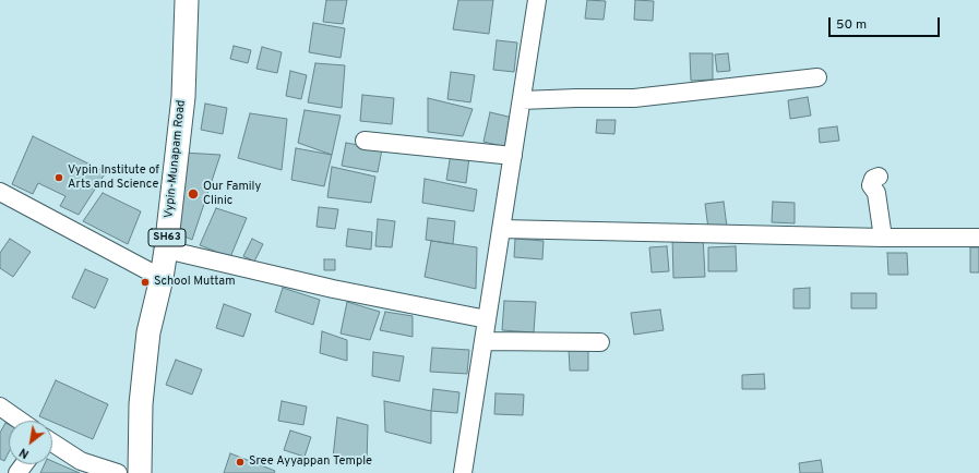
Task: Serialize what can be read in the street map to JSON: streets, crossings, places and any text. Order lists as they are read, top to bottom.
{
  "streets": {
    "main road": ["Vypin-Munapam Road", "SH63"]
  },
  "places": [
    "Vypin Institute of Arts and Science",
    "Our Family Clinic",
    "School Muttam",
    "Sree Ayyappan Temple"
  ],
  "scale_bar": "50 m",
  "north": "bottom left"
}
